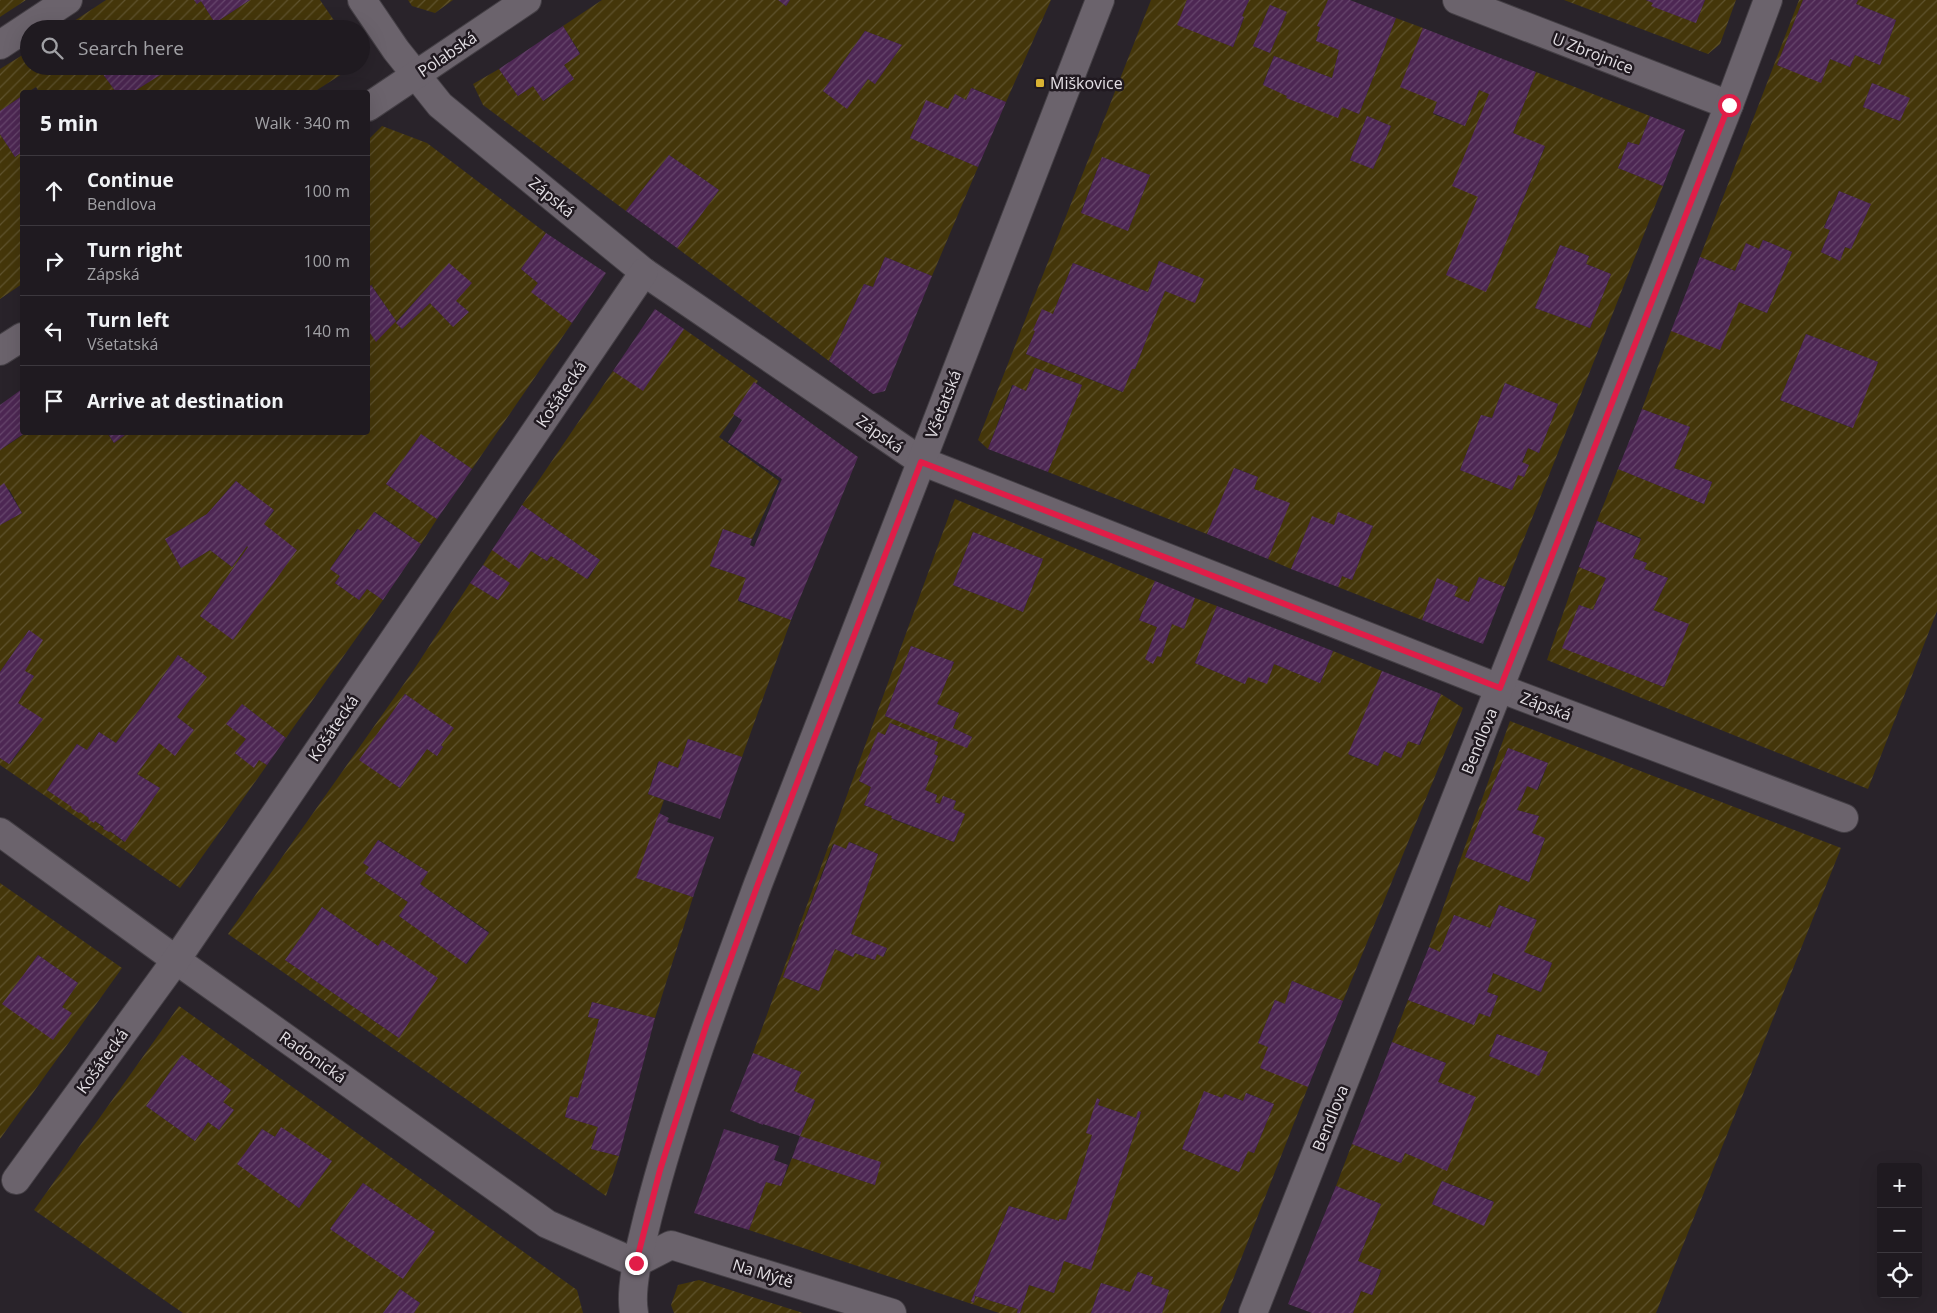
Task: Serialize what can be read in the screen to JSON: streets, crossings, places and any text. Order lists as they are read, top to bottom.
{
  "streets": {
    "street": [
      "U Zbrojnice",
      "Polabská",
      "Zápská",
      "Košátecká",
      "Všetatská",
      "Bendlova",
      "Radonická",
      "Na Mýtě"
    ]
  },
  "crossings": [
    ["U Zbrojnice", "Bendlova"],
    ["Polabská", "Zápská"],
    ["Zápská", "Košátecká"],
    ["Zápská", "Všetatská"],
    ["Zápská", "Bendlova"],
    ["Košátecká", "Radonická"],
    ["Všetatská", "Radonická"],
    ["Všetatská", "Na Mýtě"],
    ["Radonická", "Na Mýtě"]
  ],
  "places": {
    "transit": ["Miškovice"]
  },
  "page": {
    "search": "Search here",
    "heading": ["5 min", "Walk · 340 m"],
    "list": [
      ["Continue", "Bendlova", "100 m"],
      ["Turn right", "Zápská", "100 m"],
      ["Turn left", "Všetatská", "140 m"],
      "Arrive at destination"
    ],
    "map_buttons": ["+", "−"]
  }
}
